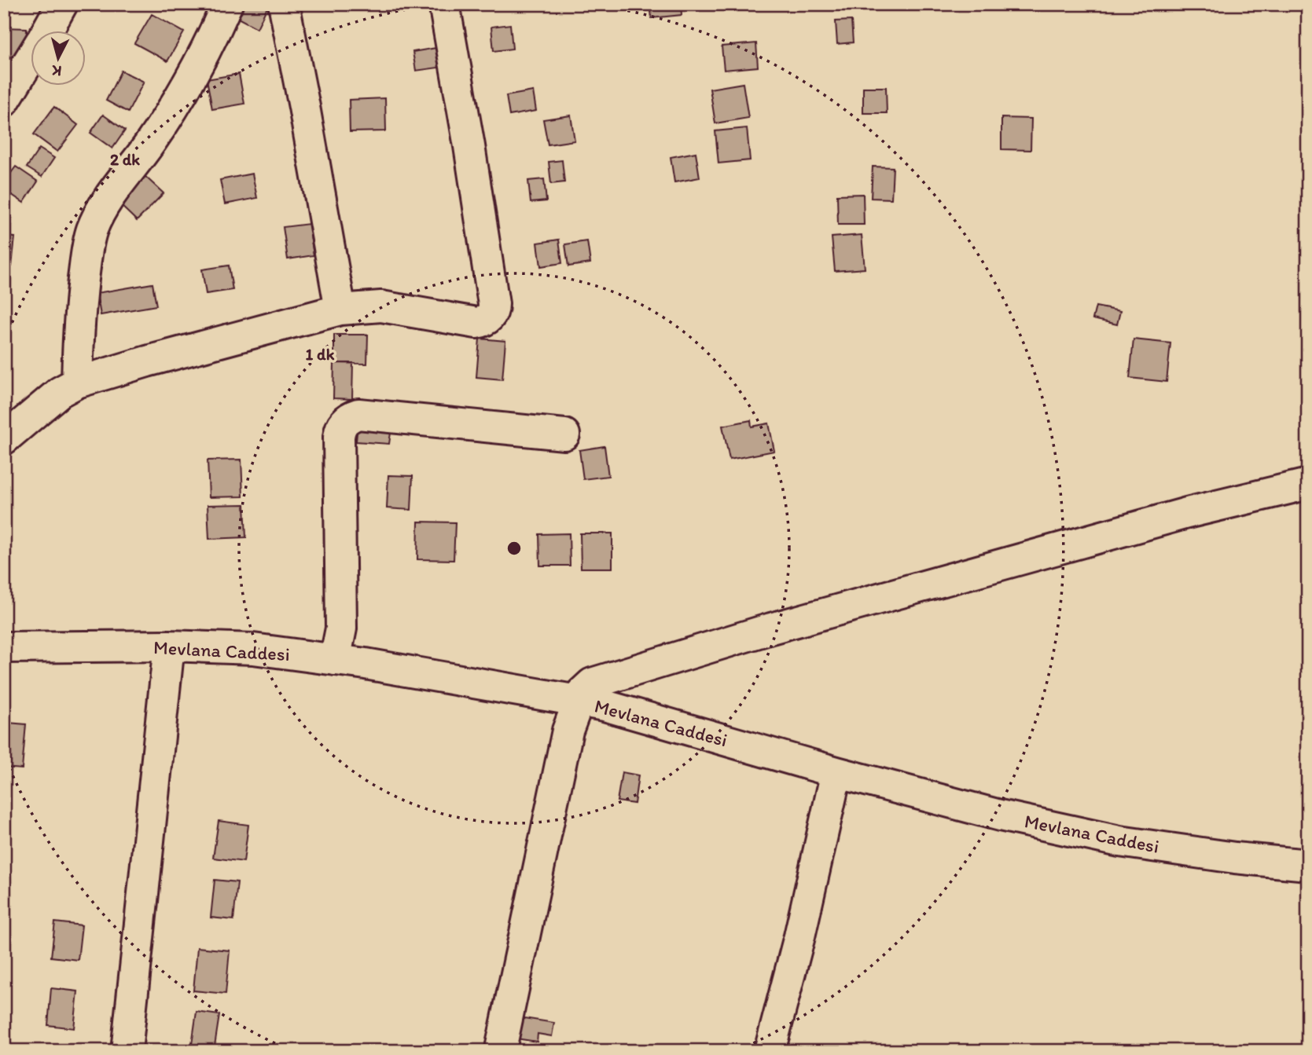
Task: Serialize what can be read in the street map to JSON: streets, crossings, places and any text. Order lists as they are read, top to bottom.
{
  "streets": {
    "street": ["Mevlana Caddesi"]
  },
  "north": "bottom",
  "rings": ["2 dk", "1 dk"]
}
